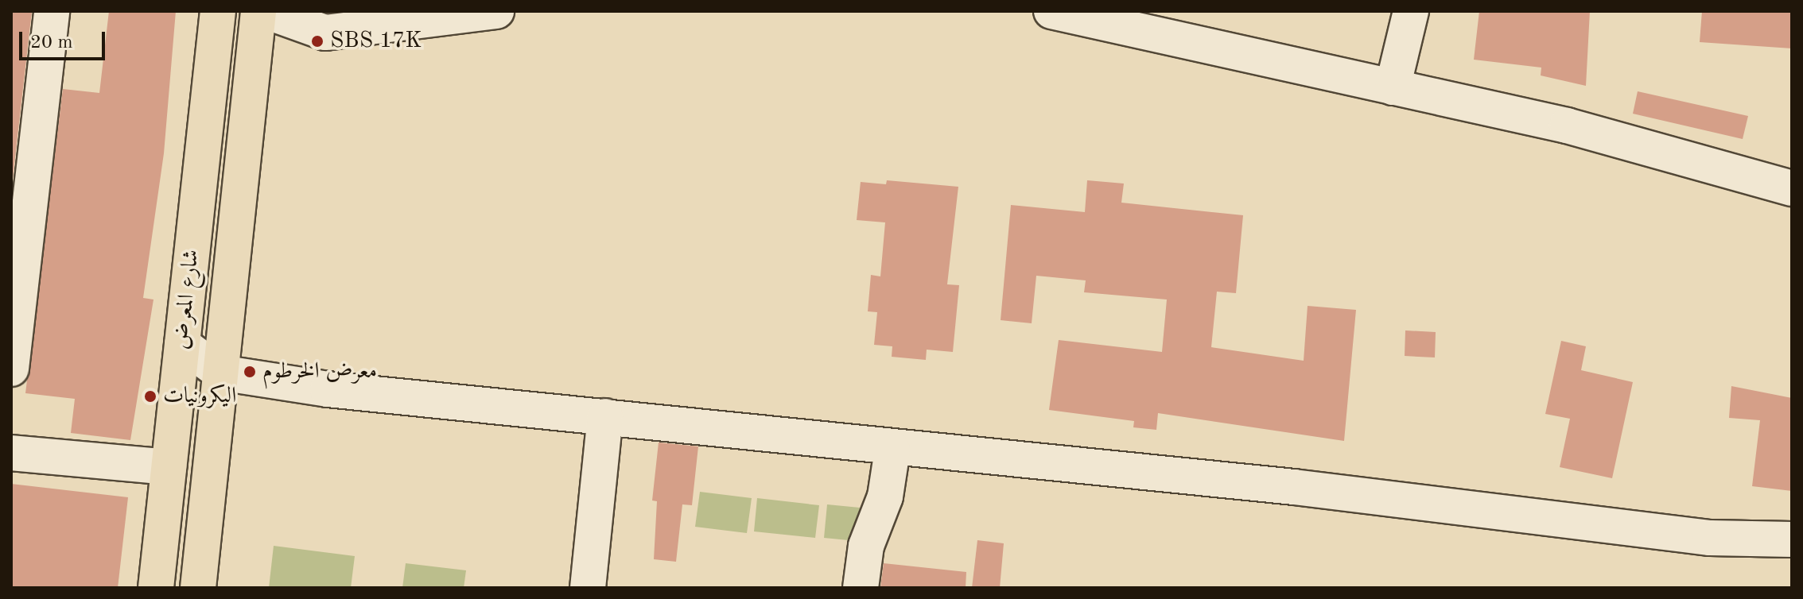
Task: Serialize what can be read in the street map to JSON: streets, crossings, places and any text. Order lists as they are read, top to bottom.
{
  "streets": {
    "main road": ["شارع المعرض"]
  },
  "places": ["SBS 17K", "معرض الخرطوم", "اليكرونيات"],
  "scale_bar": "20 m"
}
